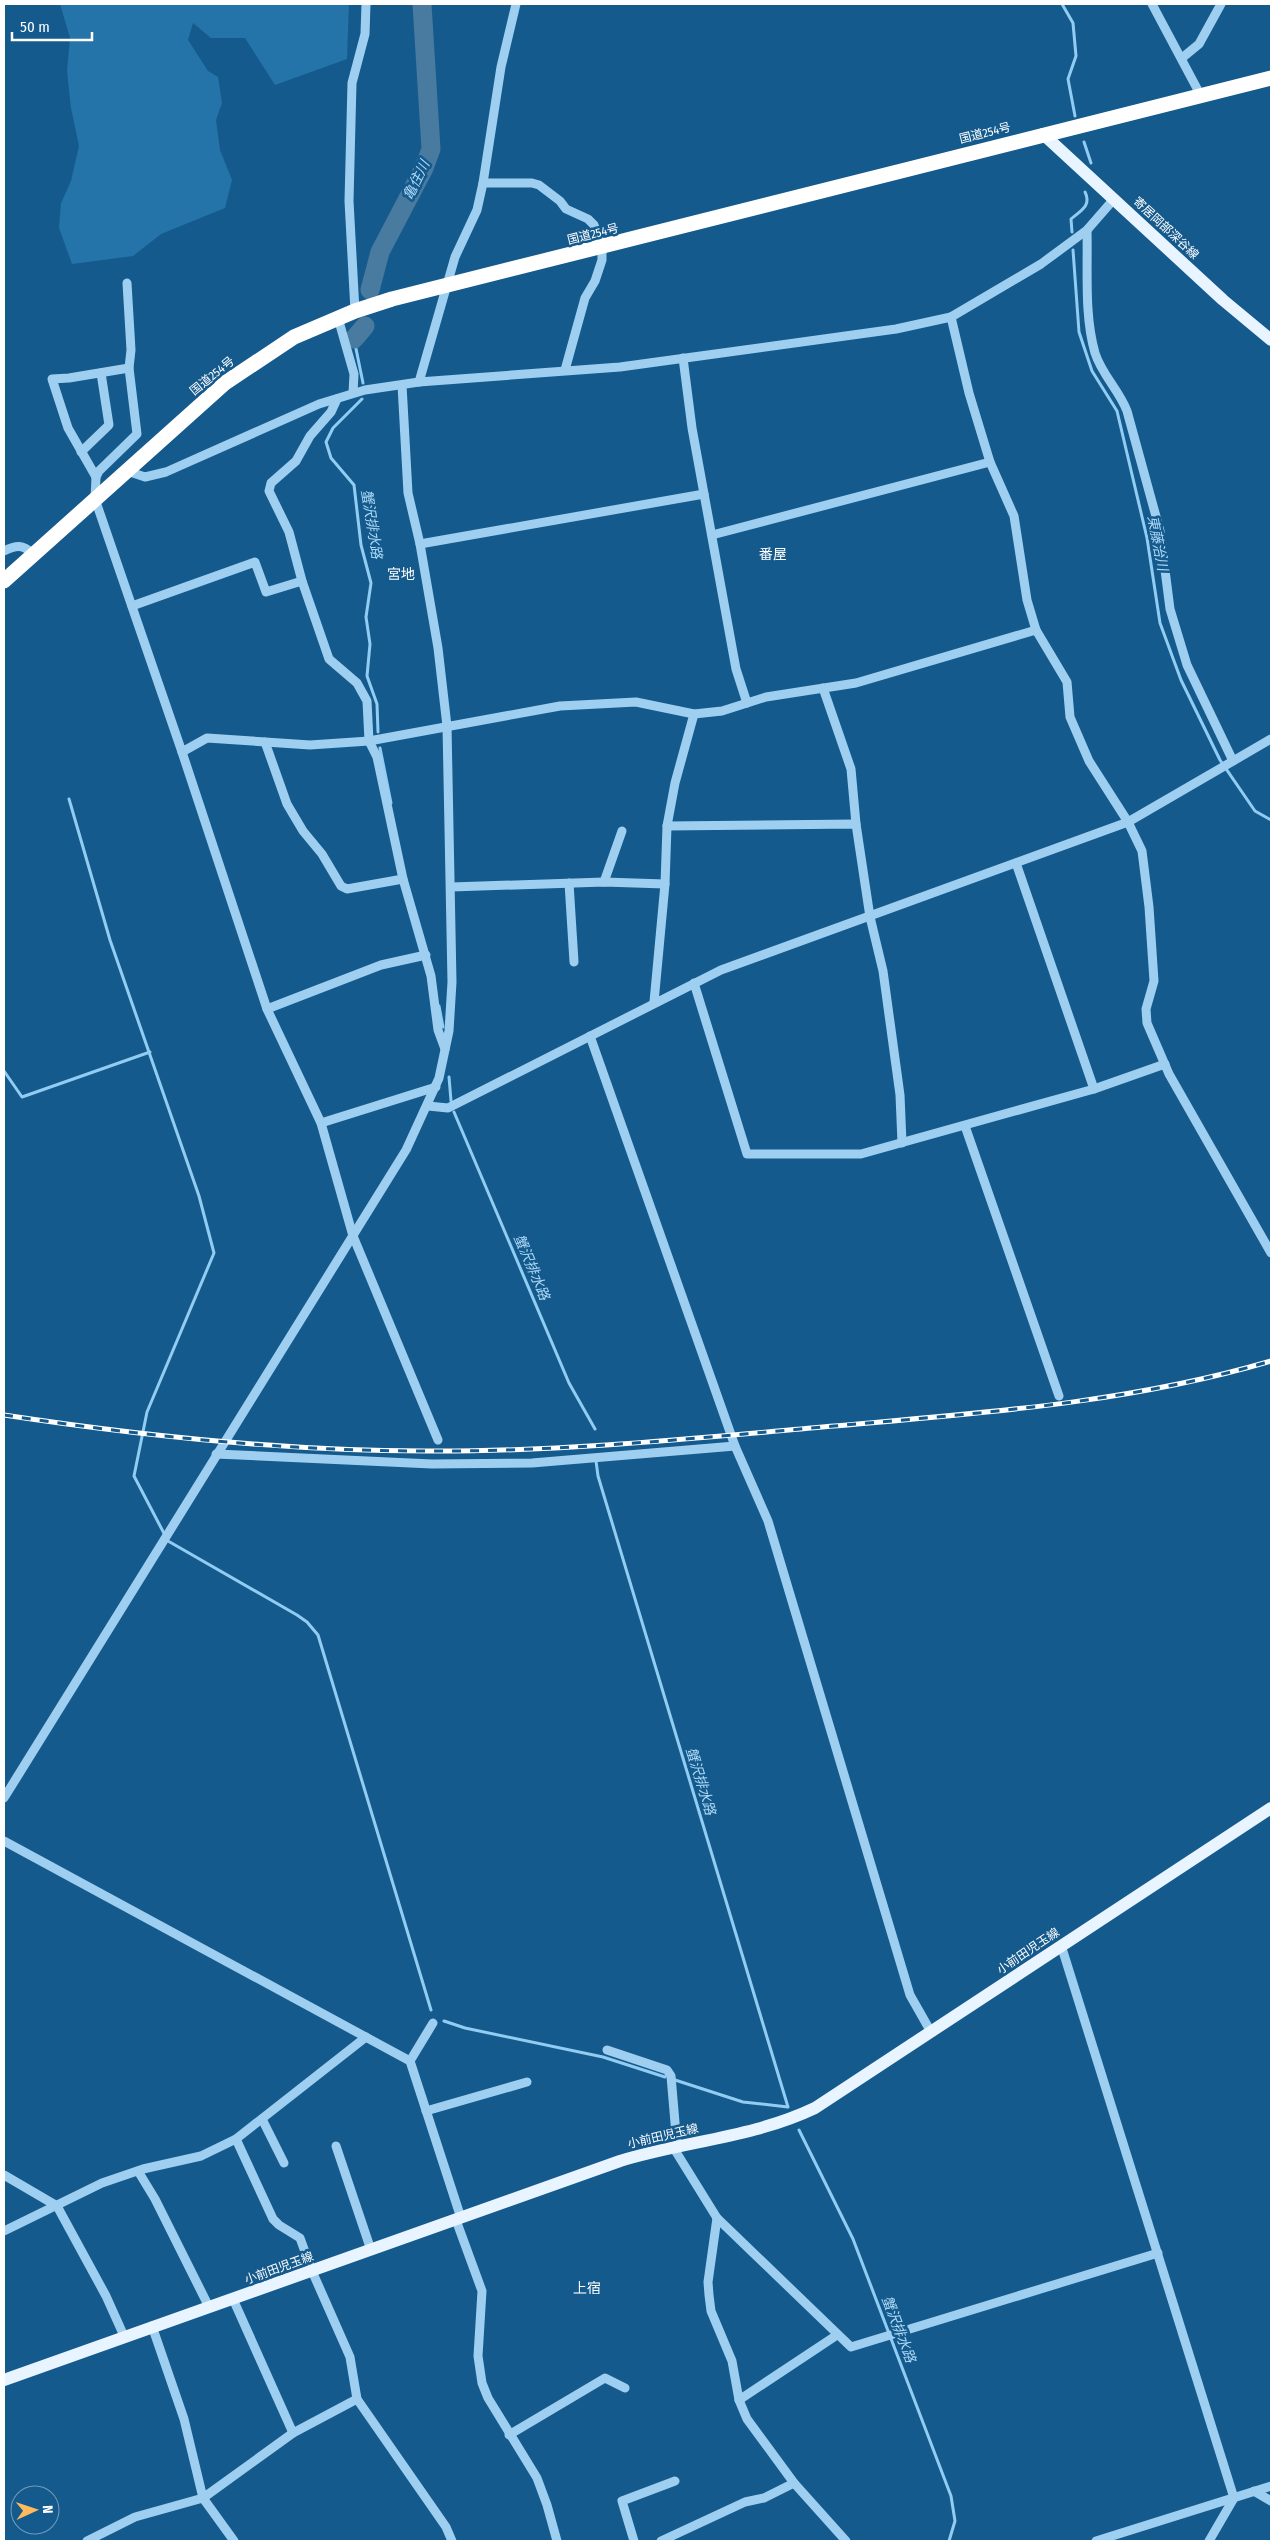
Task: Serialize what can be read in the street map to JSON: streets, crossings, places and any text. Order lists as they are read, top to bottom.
{
  "streets": {
    "highway": ["国道254号"],
    "main road": ["寄居岡部深谷線", "小前田児玉線"]
  },
  "crossings": [
    ["国道254号", "寄居岡部深谷線"]
  ],
  "districts": ["番屋", "宮地", "上宿"],
  "water": ["亀住川", "蟹沢排水路", "東藤治川"],
  "scale_bar": "50 m",
  "north": "right"
}
